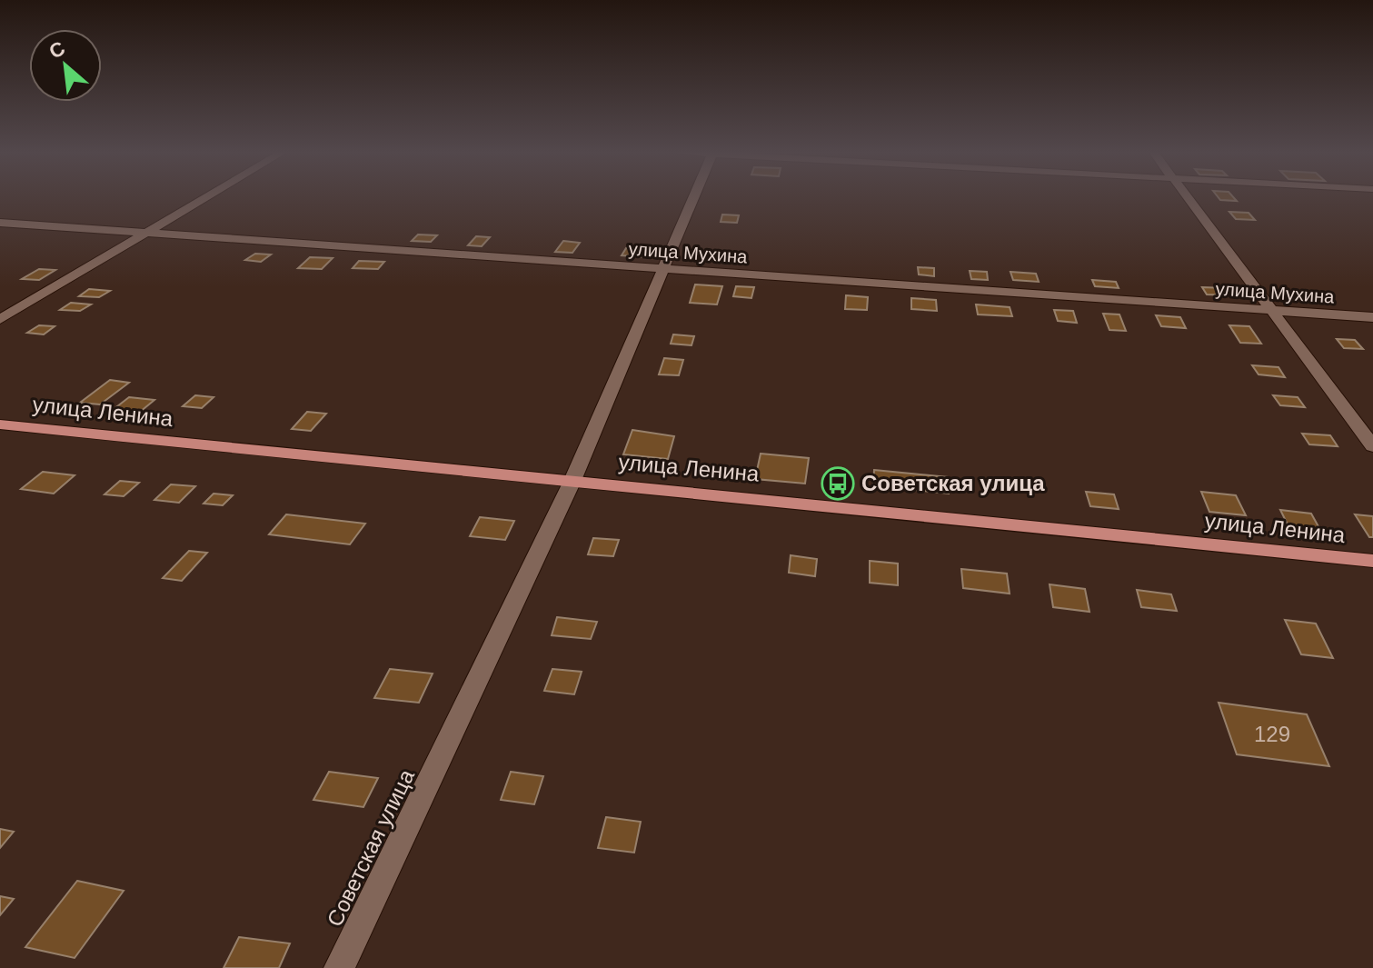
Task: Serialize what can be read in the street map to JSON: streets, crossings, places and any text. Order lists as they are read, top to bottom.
{
  "streets": {
    "main road": ["улица Ленина"],
    "street": ["улица Мухина", "Советская улица"]
  },
  "crossings": [
    ["улица Мухина", "Советская улица"],
    ["улица Ленина", "Советская улица"]
  ],
  "places": {
    "bus stop": ["Советская улица"]
  },
  "house_numbers": ["129"],
  "north": "top left"
}
